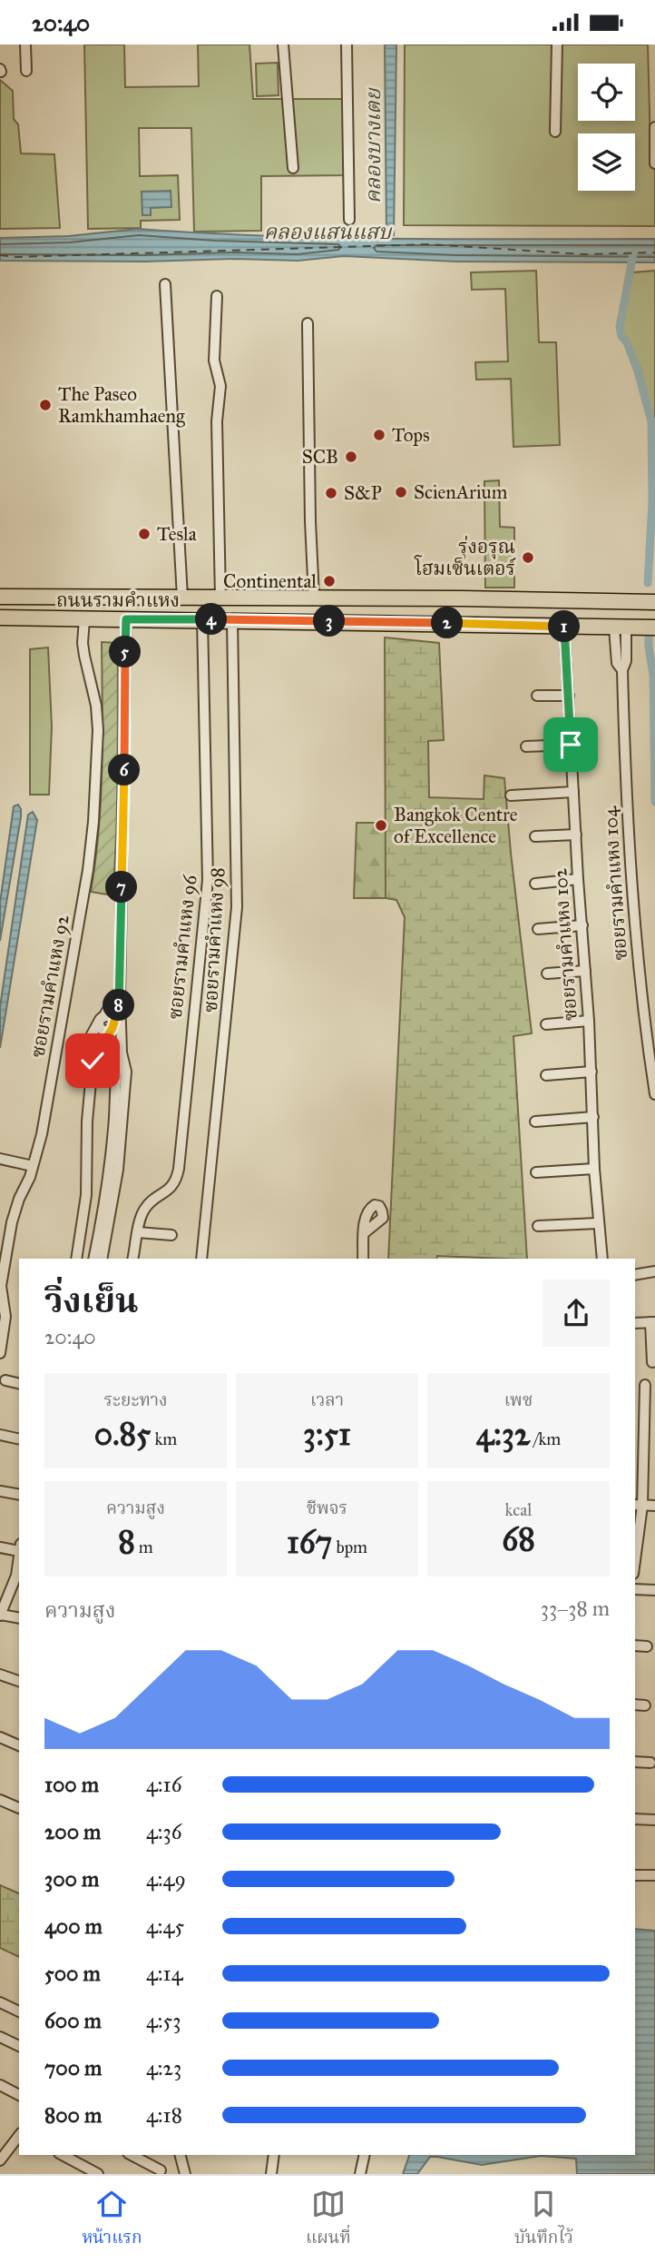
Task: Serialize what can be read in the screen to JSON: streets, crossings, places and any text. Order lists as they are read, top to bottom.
{
  "streets": {
    "main road": ["ถนนรามคำแหง"],
    "street": [
      "ซอยรามคําแหง 104",
      "ซอยรามคําแหง 98",
      "ซอยรามคําแหง 102",
      "ซอยรามคําแหง 96",
      "ซอยรามคําแหง 92"
    ]
  },
  "crossings": [
    ["ถนนรามคำแหง", "ซอยรามคําแหง 104"],
    ["ถนนรามคำแหง", "ซอยรามคําแหง 98"],
    ["ถนนรามคำแหง", "ซอยรามคําแหง 102"],
    ["ถนนรามคำแหง", "ซอยรามคําแหง 96"],
    ["ถนนรามคำแหง", "ซอยรามคําแหง 92"]
  ],
  "water": ["คลองบางเตย", "คลองแสนแสบ"],
  "places": [
    "The Paseo Ramkhamhaeng",
    "Tops",
    "SCB",
    "ScienArium",
    "S&P",
    "Tesla",
    "รุ่งอรุณ โฮมเซ็นเตอร์",
    "Continental",
    "Bangkok Centre of Excellence"
  ],
  "page": {
    "status": "20:40",
    "pins": [
      "4",
      "3",
      "2",
      "1",
      "5",
      "6",
      "7",
      "8"
    ],
    "heading": ["วิ่งเย็น", "20:40"],
    "stats": [
      ["ระยะทาง", "0.85 km"],
      ["เวลา", "3:51"],
      ["เพซ", "4:32 /km"],
      ["ความสูง", "8 m"],
      ["ชีพจร", "167 bpm"],
      ["kcal", "68"]
    ],
    "chart": ["ความสูง", "33–38 m"],
    "list": [
      {
        "name": "100 m",
        "note": "4:16"
      },
      {
        "name": "200 m",
        "note": "4:36"
      },
      {
        "name": "300 m",
        "note": "4:49"
      },
      {
        "name": "400 m",
        "note": "4:45"
      },
      {
        "name": "500 m",
        "note": "4:14"
      },
      {
        "name": "600 m",
        "note": "4:53"
      },
      {
        "name": "700 m",
        "note": "4:23"
      },
      {
        "name": "800 m",
        "note": "4:18"
      }
    ],
    "tabs": ["หน้าแรก", "แผนที่", "บันทึกไว้"]
  }
}
